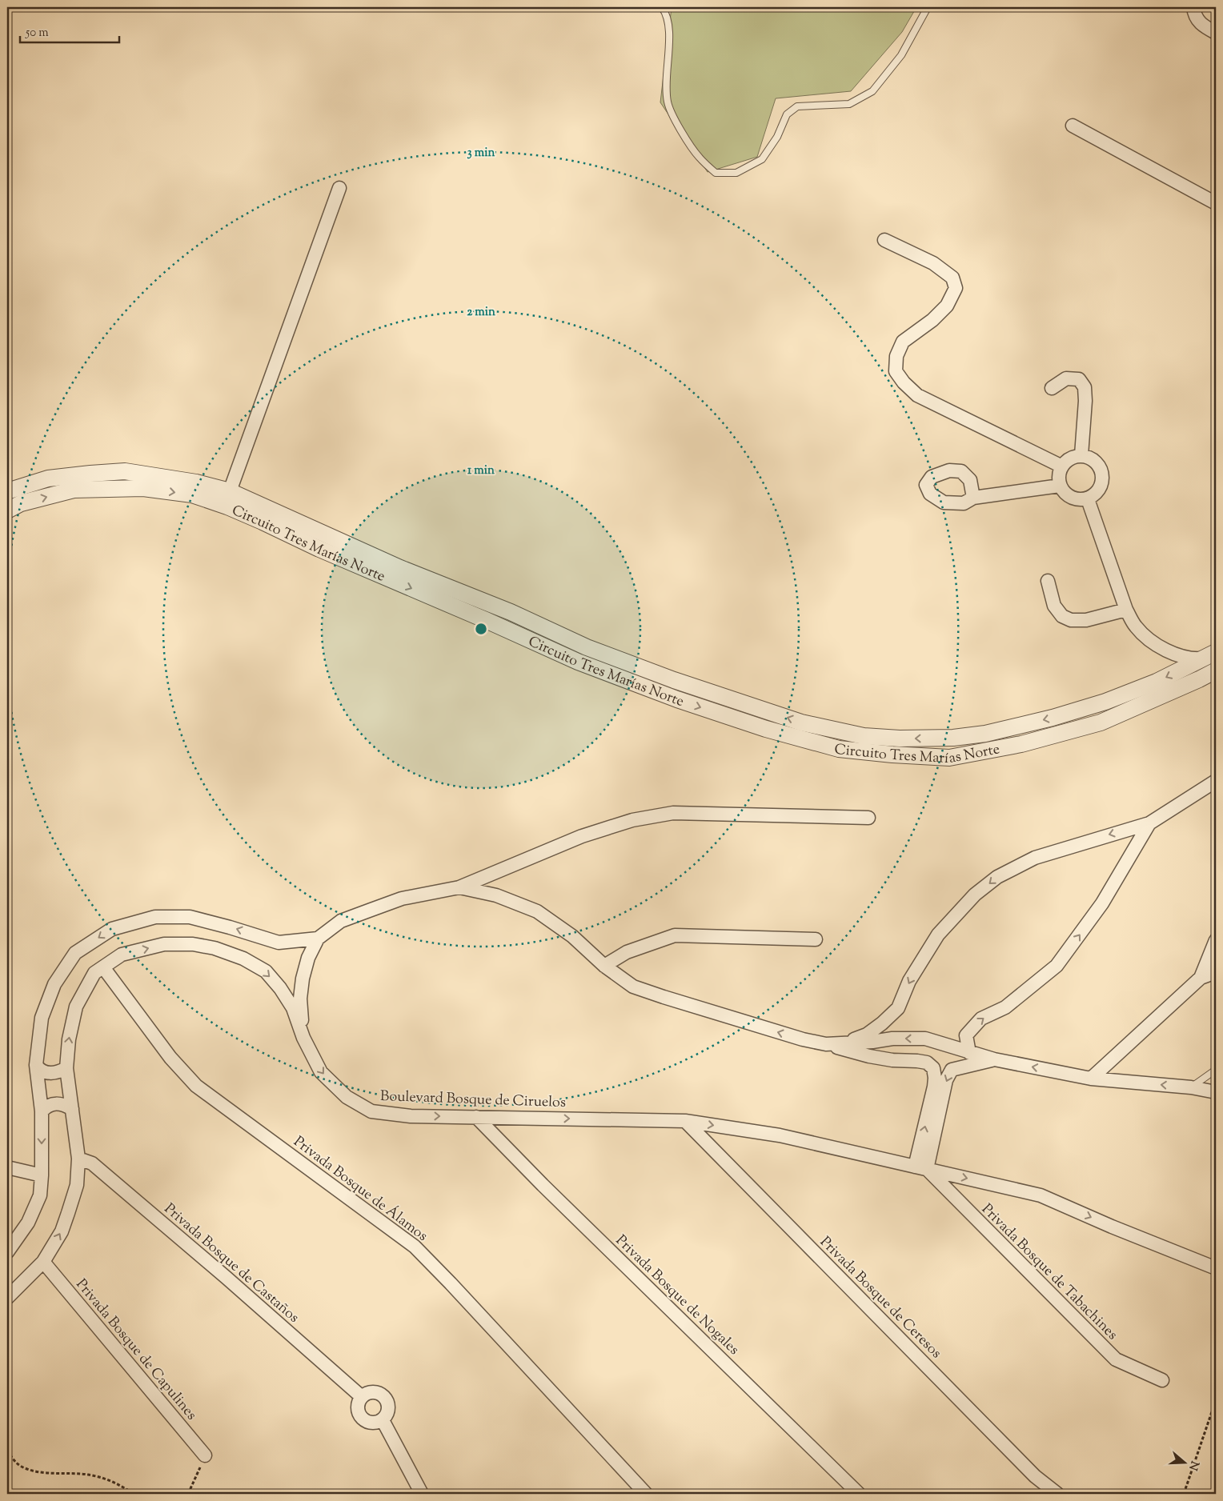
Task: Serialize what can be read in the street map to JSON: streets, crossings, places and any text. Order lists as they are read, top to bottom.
{
  "streets": {
    "street": [
      "Circuito Tres Marías Norte",
      "Boulevard Bosque de Ciruelos",
      "Privada Bosque de Álamos",
      "Privada Bosque de Castaños",
      "Privada Bosque de Tabachines",
      "Privada Bosque de Nogales",
      "Privada Bosque de Ceresos",
      "Privada Bosque de Capulines"
    ]
  },
  "crossings": [
    ["Boulevard Bosque de Ciruelos", "Privada Bosque de Álamos"],
    ["Boulevard Bosque de Ciruelos", "Privada Bosque de Castaños"],
    ["Boulevard Bosque de Ciruelos", "Privada Bosque de Tabachines"],
    ["Boulevard Bosque de Ciruelos", "Privada Bosque de Nogales"],
    ["Boulevard Bosque de Ciruelos", "Privada Bosque de Ceresos"],
    ["Boulevard Bosque de Ciruelos", "Privada Bosque de Capulines"]
  ],
  "one_way": ["Boulevard Bosque de Ciruelos"],
  "scale_bar": "50 m",
  "north": "right",
  "rings": ["3 min", "2 min", "1 min"]
}
